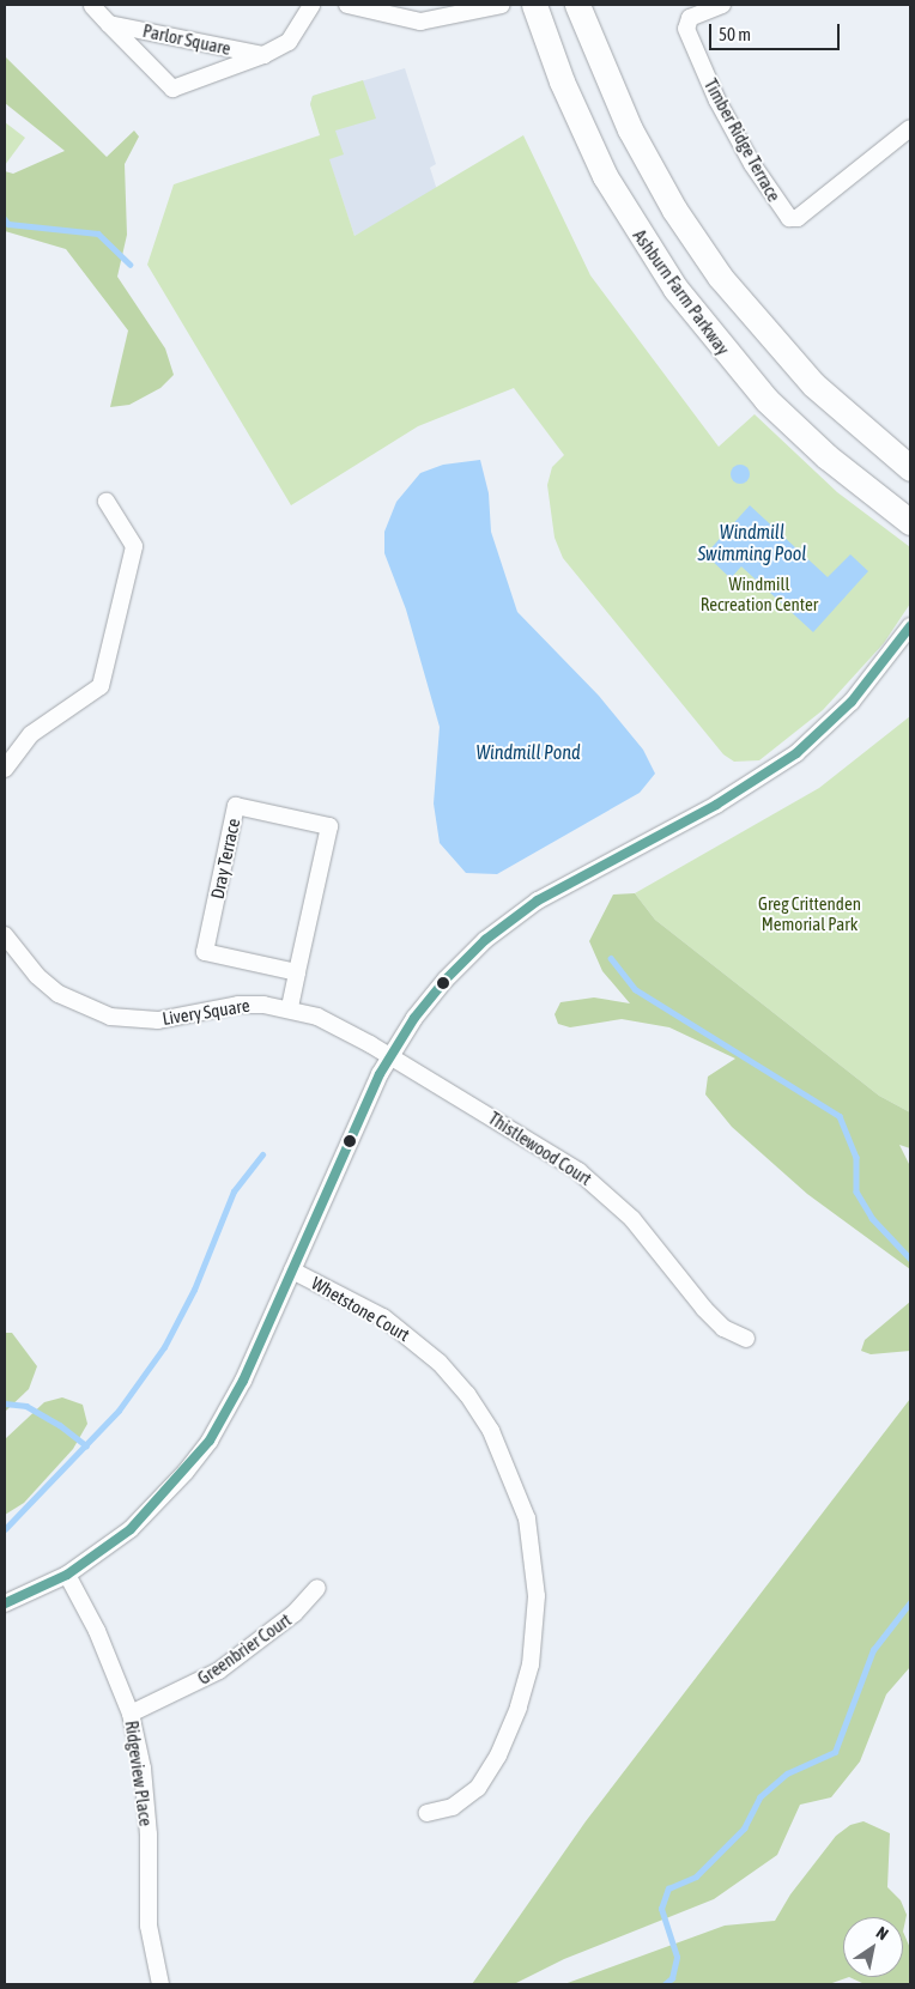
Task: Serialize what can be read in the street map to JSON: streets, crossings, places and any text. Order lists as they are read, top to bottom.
{
  "streets": {
    "main road": ["Ashburn Farm Parkway"],
    "street": [
      "Parlor Square",
      "Timber Ridge Terrace",
      "Dray Terrace",
      "Livery Square",
      "Thistlewood Court",
      "Whetstone Court",
      "Greenbrier Court",
      "Ridgeview Place"
    ]
  },
  "crossings": [
    ["Dray Terrace", "Livery Square"],
    ["Livery Square", "Thistlewood Court"],
    ["Greenbrier Court", "Ridgeview Place"]
  ],
  "water": ["Windmill Swimming Pool", "Windmill Pond"],
  "parks": ["Windmill Recreation Center", "Greg Crittenden Memorial Park"],
  "scale_bar": "50 m",
  "north": "top right"
}
